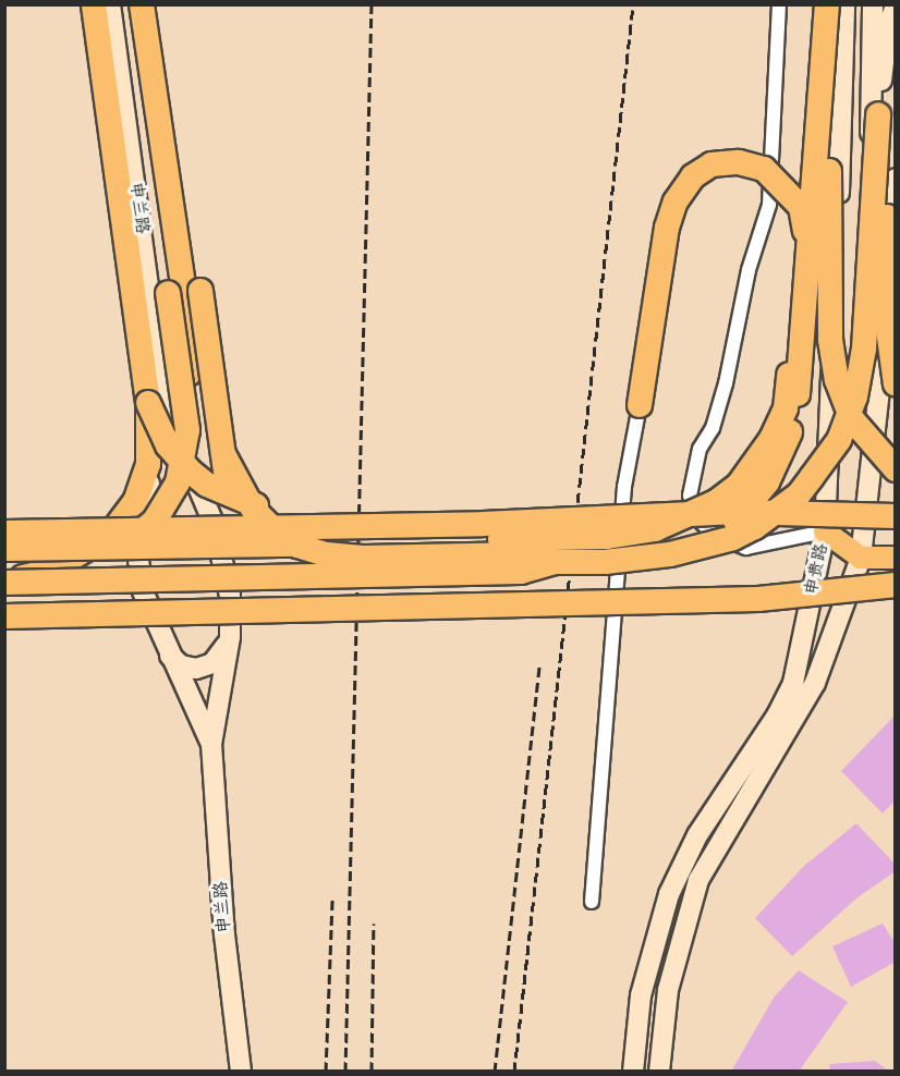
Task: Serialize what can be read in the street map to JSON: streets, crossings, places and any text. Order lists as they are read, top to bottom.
{
  "streets": {
    "main road": ["申兰路", "申贵路"]
  }
}
